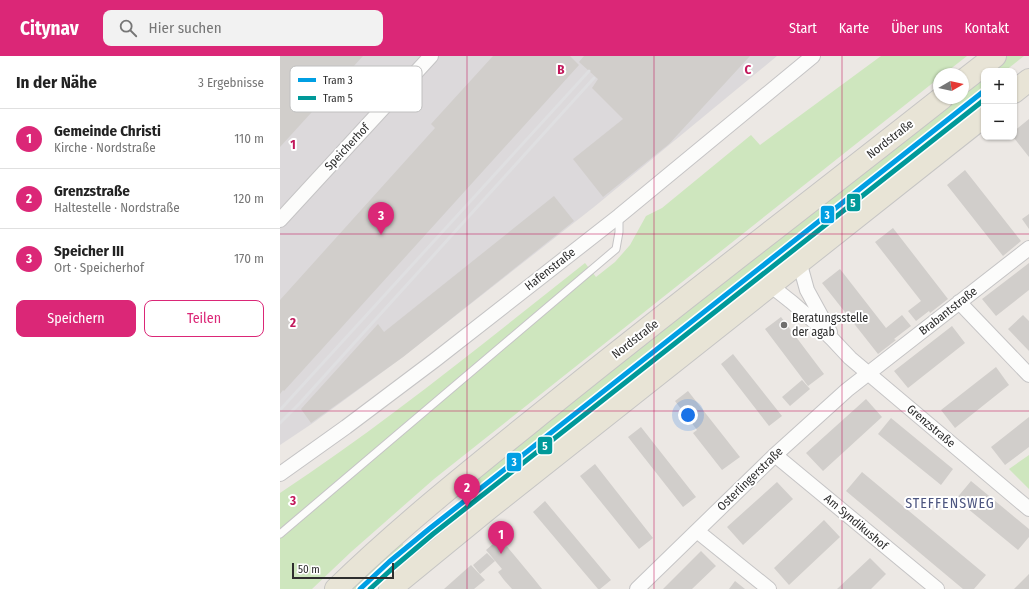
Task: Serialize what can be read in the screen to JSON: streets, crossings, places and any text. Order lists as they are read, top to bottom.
{
  "streets": {
    "main road": ["Nordstraße"],
    "street": [
      "Speicherhof",
      "Hafenstraße",
      "Brabantstraße",
      "Grenzstraße",
      "Osterlingerstraße",
      "Am Syndikushof"
    ]
  },
  "crossings": [
    ["Brabantstraße", "Grenzstraße"],
    ["Brabantstraße", "Osterlingerstraße"],
    ["Grenzstraße", "Osterlingerstraße"],
    ["Osterlingerstraße", "Am Syndikushof"]
  ],
  "districts": ["STEFFENSWEG"],
  "places": ["Beratungsstelle der agab"],
  "lines": ["tram line 3", "tram line 5"],
  "legend": ["Tram 3", "Tram 5"],
  "scale_bar": "50 m",
  "north": "right",
  "page": {
    "header": "Citynav",
    "search": "Hier suchen",
    "nav": [
      "Start",
      "Karte",
      "Über uns",
      "Kontakt"
    ],
    "heading": ["In der Nähe", "3 Ergebnisse"],
    "map_buttons": ["+", "−"],
    "list": [
      {
        "mark": "1",
        "name": "Gemeinde Christi",
        "note": "Kirche · Nordstraße",
        "value": "110 m"
      },
      {
        "mark": "2",
        "name": "Grenzstraße",
        "note": "Haltestelle · Nordstraße",
        "value": "120 m"
      },
      {
        "mark": "3",
        "name": "Speicher III",
        "note": "Ort · Speicherhof",
        "value": "170 m"
      }
    ],
    "pins": ["3", "2", "1"],
    "buttons": ["Speichern", "Teilen"],
    "scale": "50 m"
  },
  "grid": {
    "columns": ["B", "C"],
    "rows": ["1", "2", "3"]
  }
}
